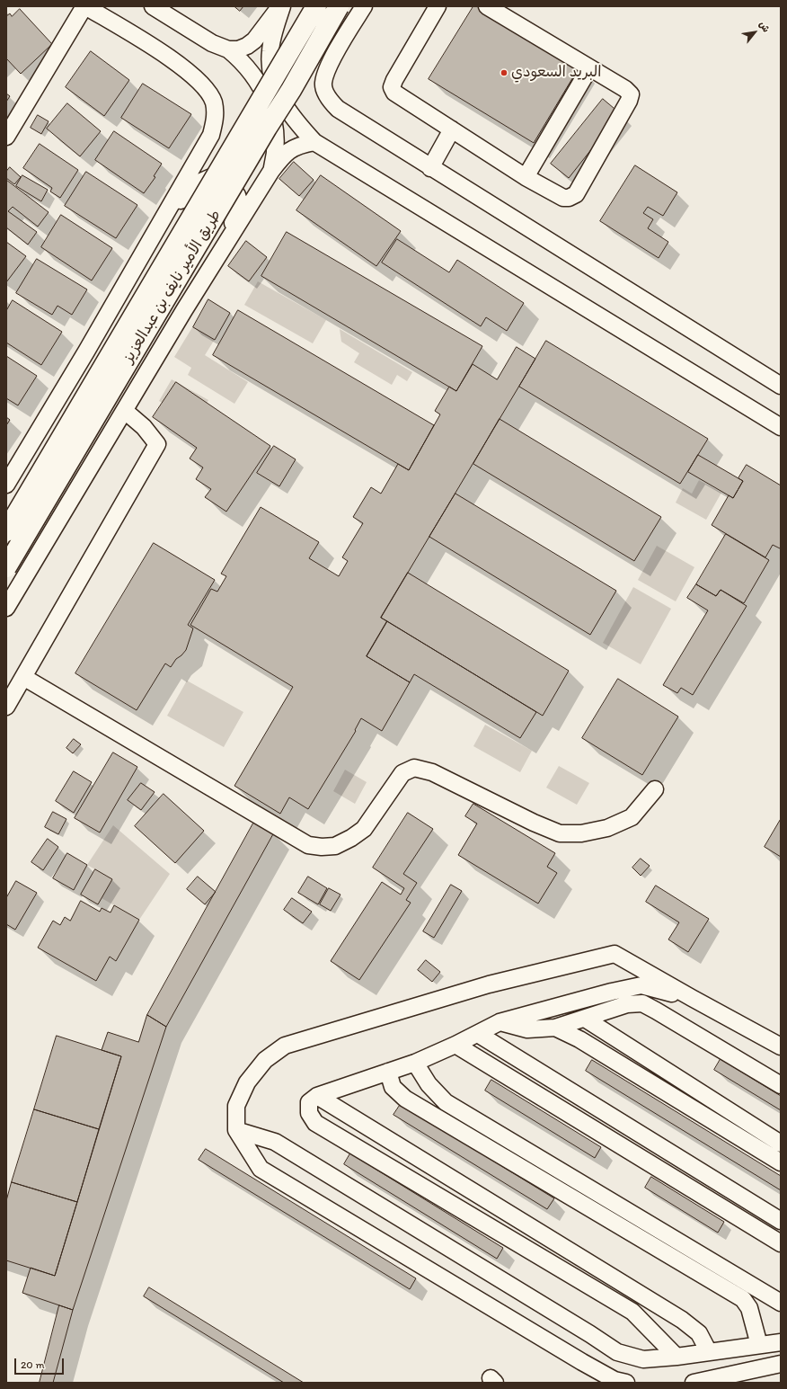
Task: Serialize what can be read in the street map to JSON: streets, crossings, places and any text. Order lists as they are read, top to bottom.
{
  "streets": {
    "main road": ["طريق الأمير نايف بن عبدالعزيز"]
  },
  "places": ["البريد السعودي"],
  "scale_bar": "20 m",
  "north": "top right"
}
